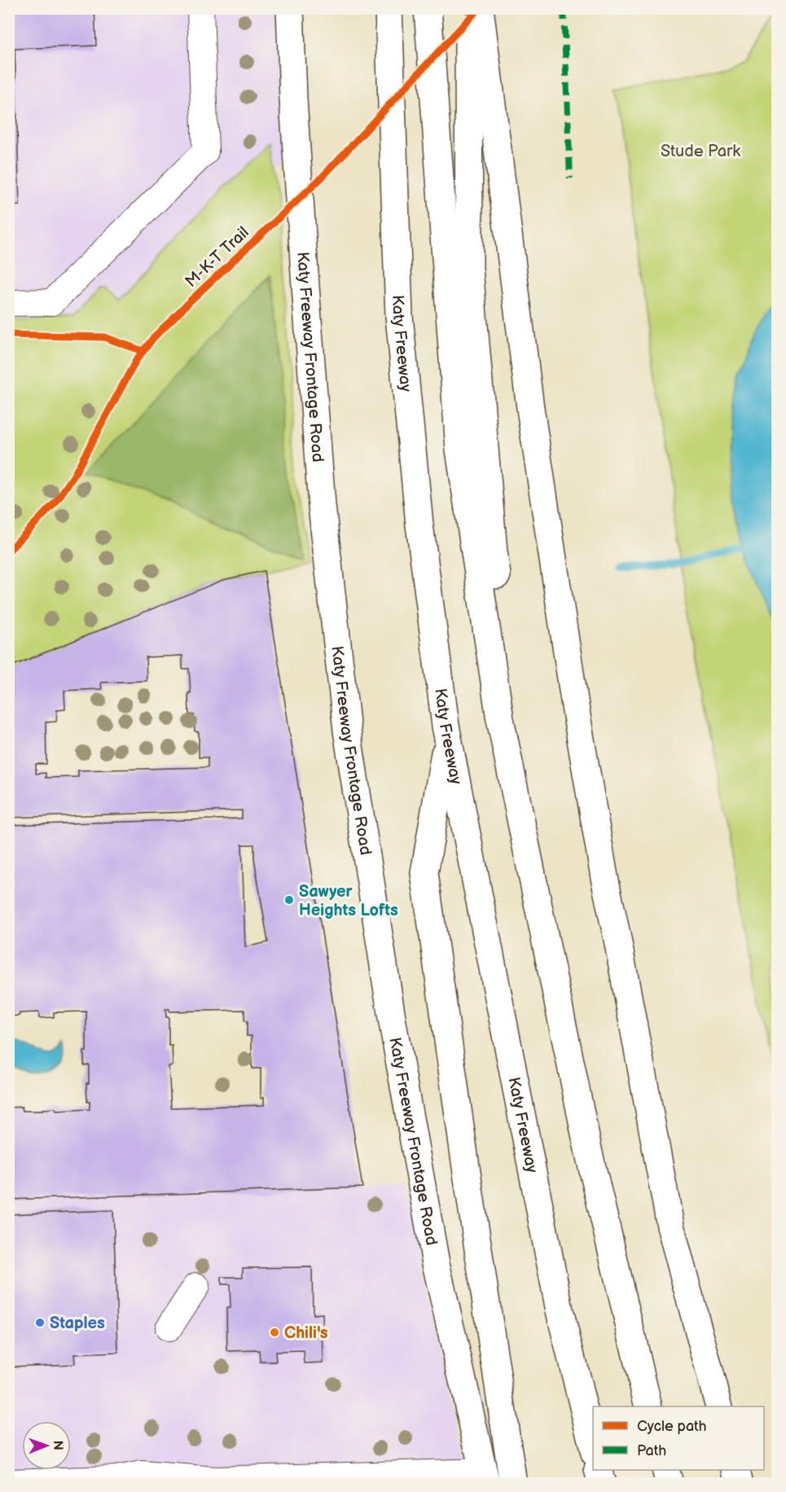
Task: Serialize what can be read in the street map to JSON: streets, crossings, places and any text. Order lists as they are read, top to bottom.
{
  "streets": {
    "main road": ["Katy Freeway", "Katy Freeway Frontage Road"],
    "cycle path": ["M-K-T Trail"]
  },
  "parks": ["Stude Park"],
  "places": ["Sawyer Heights Lofts", "Staples", "Chili's"],
  "legend": ["Cycle path", "Path"],
  "north": "right"
}
